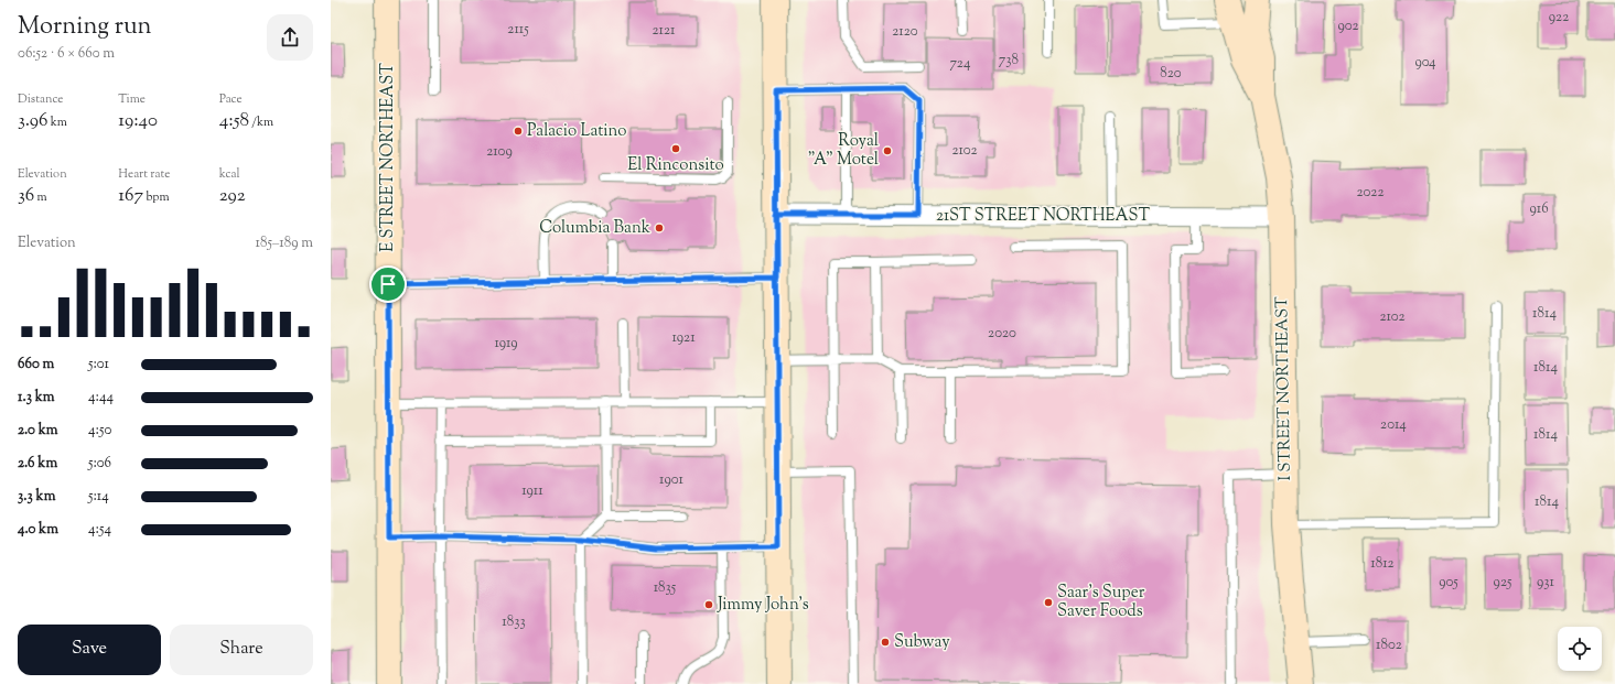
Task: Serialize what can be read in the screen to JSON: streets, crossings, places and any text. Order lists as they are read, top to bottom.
{
  "streets": {
    "street": ["E STREET NORTHEAST", "21ST STREET NORTHEAST", "I STREET NORTHEAST"]
  },
  "crossings": [
    ["21ST STREET NORTHEAST", "I STREET NORTHEAST"]
  ],
  "places": [
    "Palacio Latino",
    "El Rinconsito",
    "Royal \"A\" Motel",
    "Columbia Bank",
    "Saar's Super Saver Foods",
    "Jimmy John's",
    "Subway"
  ],
  "house_numbers": [
    "922",
    "902",
    "2115",
    "2121",
    "2120",
    "738",
    "904",
    "724",
    "820",
    "2102",
    "2109",
    "2022",
    "916",
    "1814",
    "2102",
    "2020",
    "1921",
    "1919",
    "1814",
    "2014",
    "1814",
    "1901",
    "1911",
    "1814",
    "1812",
    "905",
    "925",
    "931",
    "1835",
    "1833",
    "1802"
  ],
  "page": {
    "heading": ["Morning run", "06:52 · 6 × 660 m"],
    "stats": [
      ["Distance", "3.96 km"],
      ["Time", "19:40"],
      ["Pace", "4:58 /km"],
      ["Elevation", "36 m"],
      ["Heart rate", "167 bpm"],
      ["kcal", "292"]
    ],
    "chart": ["Elevation", "185–189 m"],
    "list": [
      {
        "name": "660 m",
        "note": "5:01"
      },
      {
        "name": "1.3 km",
        "note": "4:44"
      },
      {
        "name": "2.0 km",
        "note": "4:50"
      },
      {
        "name": "2.6 km",
        "note": "5:06"
      },
      {
        "name": "3.3 km",
        "note": "5:14"
      },
      {
        "name": "4.0 km",
        "note": "4:54"
      }
    ],
    "buttons": ["Save", "Share"]
  }
}
